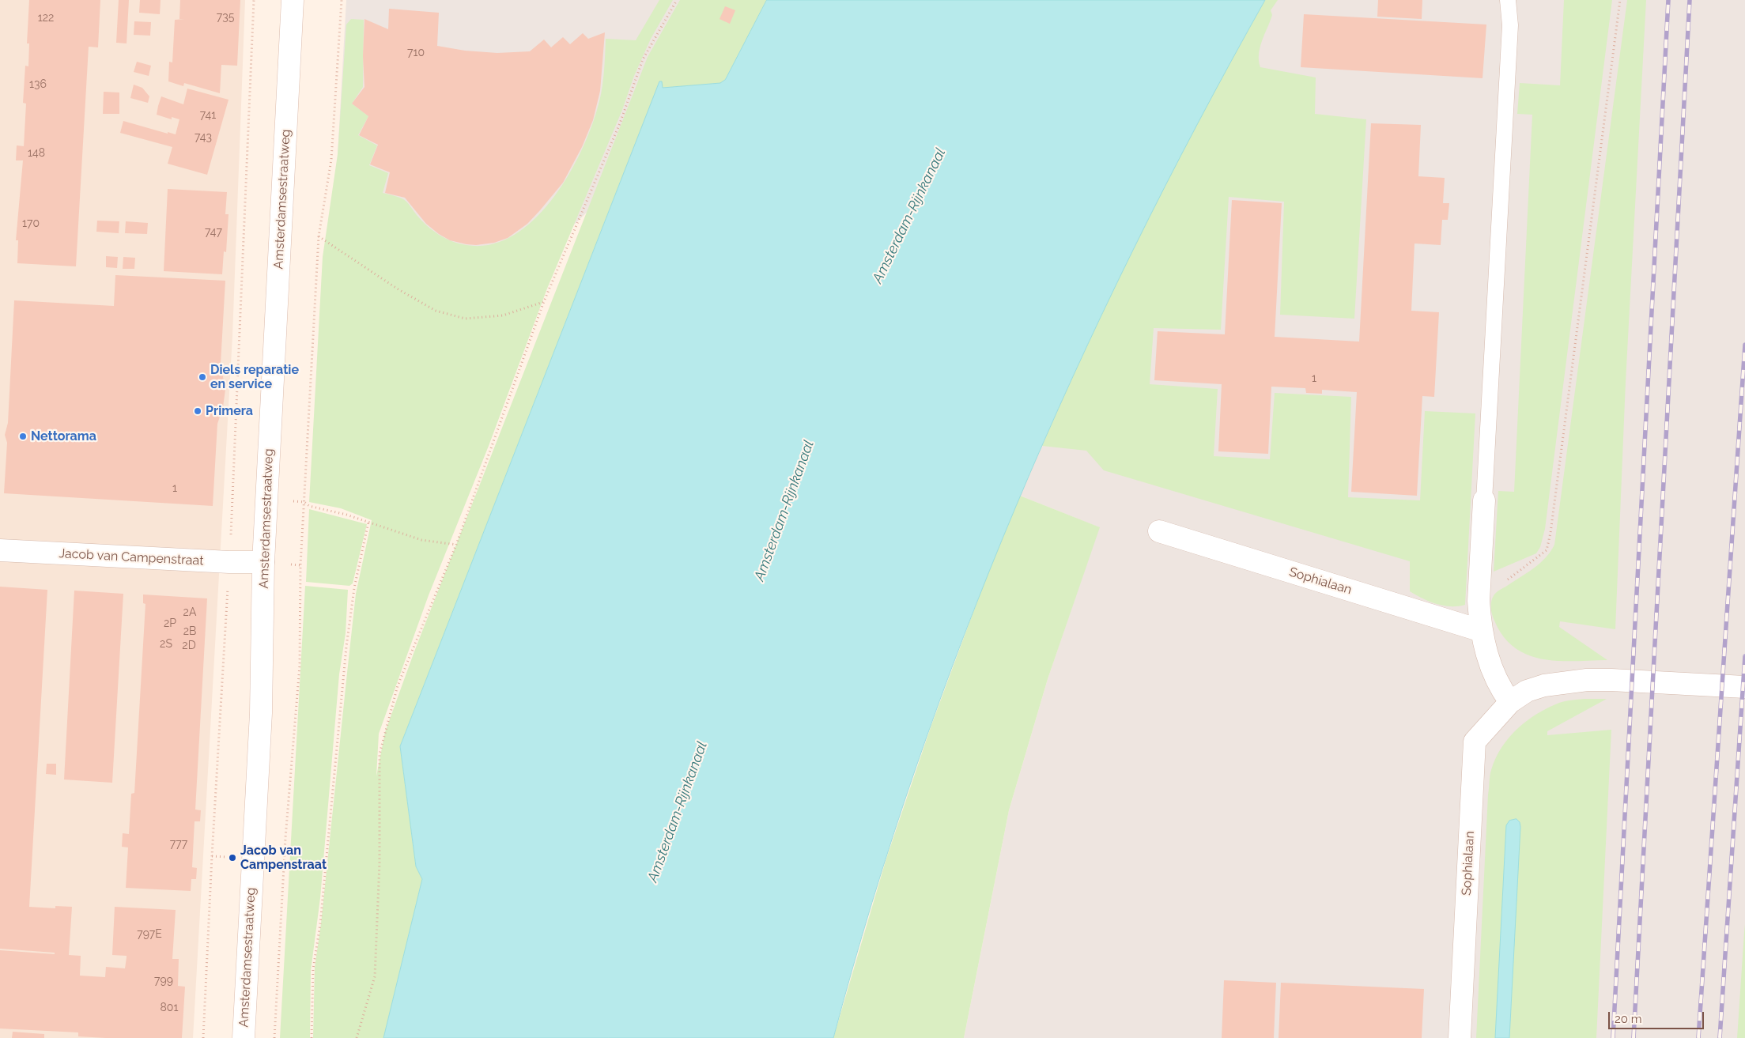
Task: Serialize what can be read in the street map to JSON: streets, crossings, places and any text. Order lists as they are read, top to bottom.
{
  "streets": {
    "street": ["Amsterdamsestraatweg", "Jacob van Campenstraat", "Sophialaan"]
  },
  "crossings": [
    ["Amsterdamsestraatweg", "Jacob van Campenstraat"]
  ],
  "water": ["Amsterdam-Rijnkanaal"],
  "places": [
    "Diels reparatie en service",
    "Primera",
    "Nettorama",
    "Jacob van Campenstraat"
  ],
  "house_numbers": [
    "735",
    "122",
    "710",
    "136",
    "741",
    "743",
    "148",
    "170",
    "747",
    "1",
    "1",
    "2A",
    "2P",
    "2B",
    "2S",
    "2D",
    "777",
    "797E",
    "799",
    "801"
  ],
  "scale_bar": "20 m"
}
